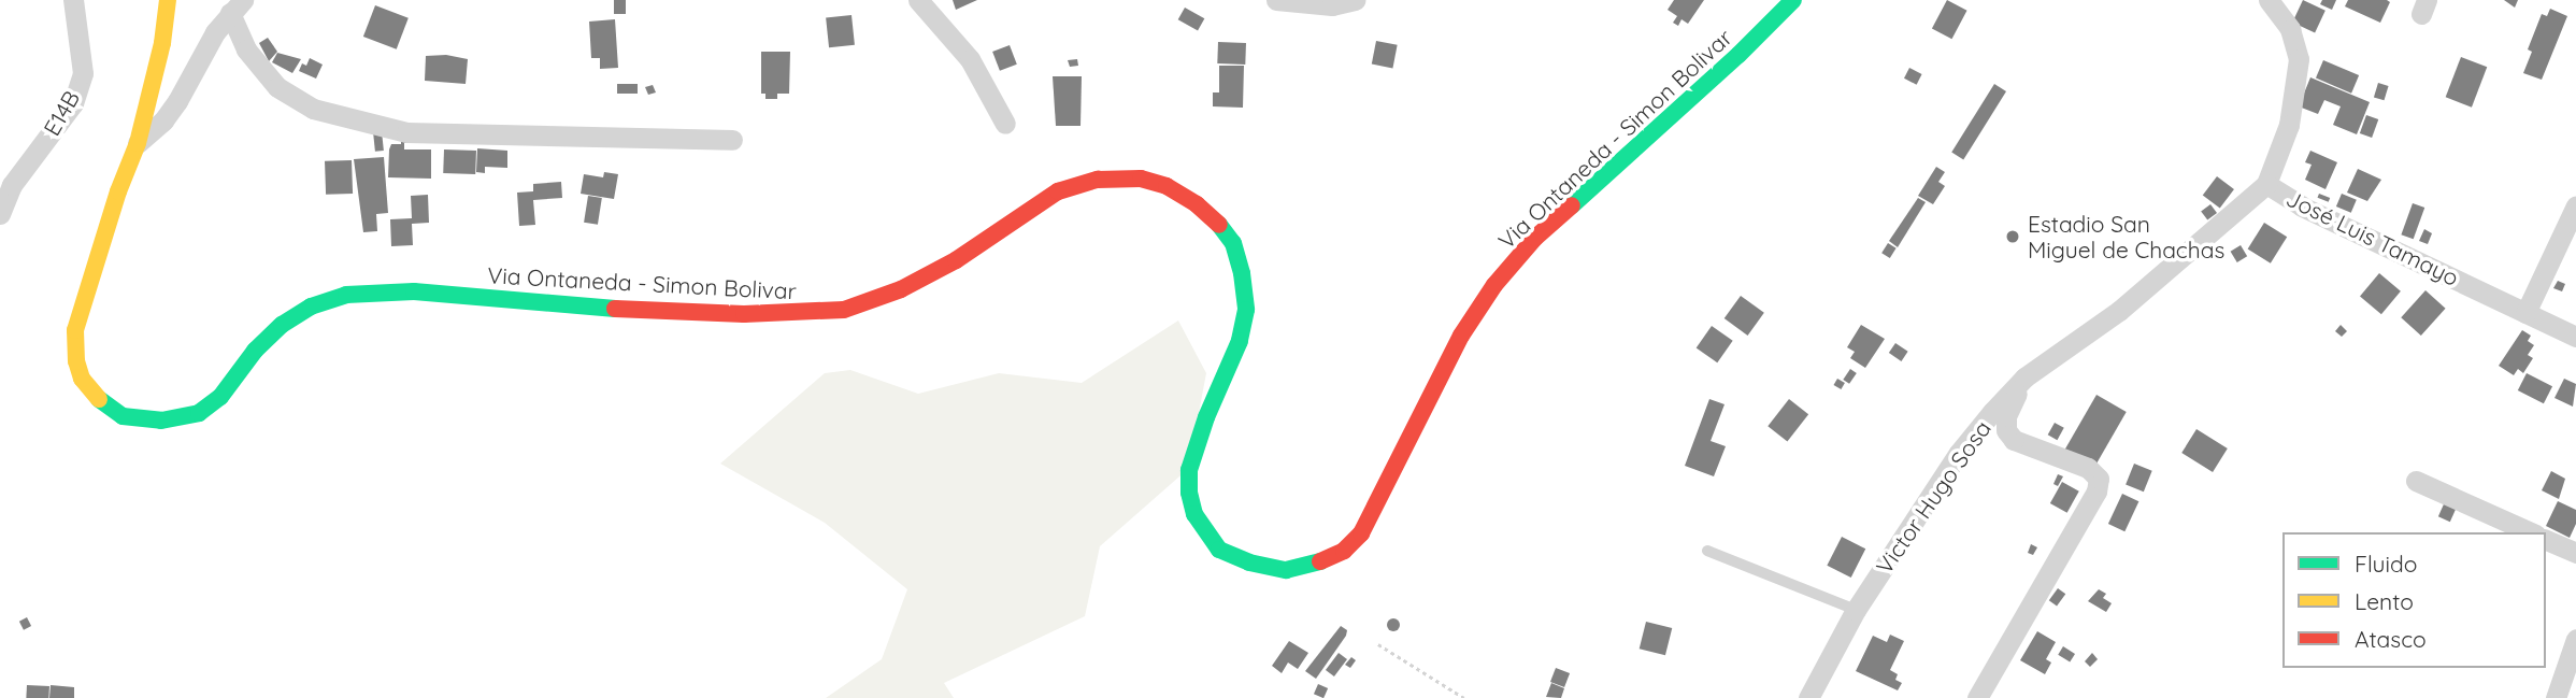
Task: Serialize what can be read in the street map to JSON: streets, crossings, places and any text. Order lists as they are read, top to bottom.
{
  "streets": {
    "street": [
      "E14B",
      "Via Ontaneda - Simon Bolivar",
      "José Luis Tamayo",
      "Victor Hugo Sosa"
    ]
  },
  "crossings": [
    ["José Luis Tamayo", "Victor Hugo Sosa"]
  ],
  "places": ["Estadio San Miguel de Chachas"],
  "legend": ["Fluido", "Lento", "Atasco"]
}
